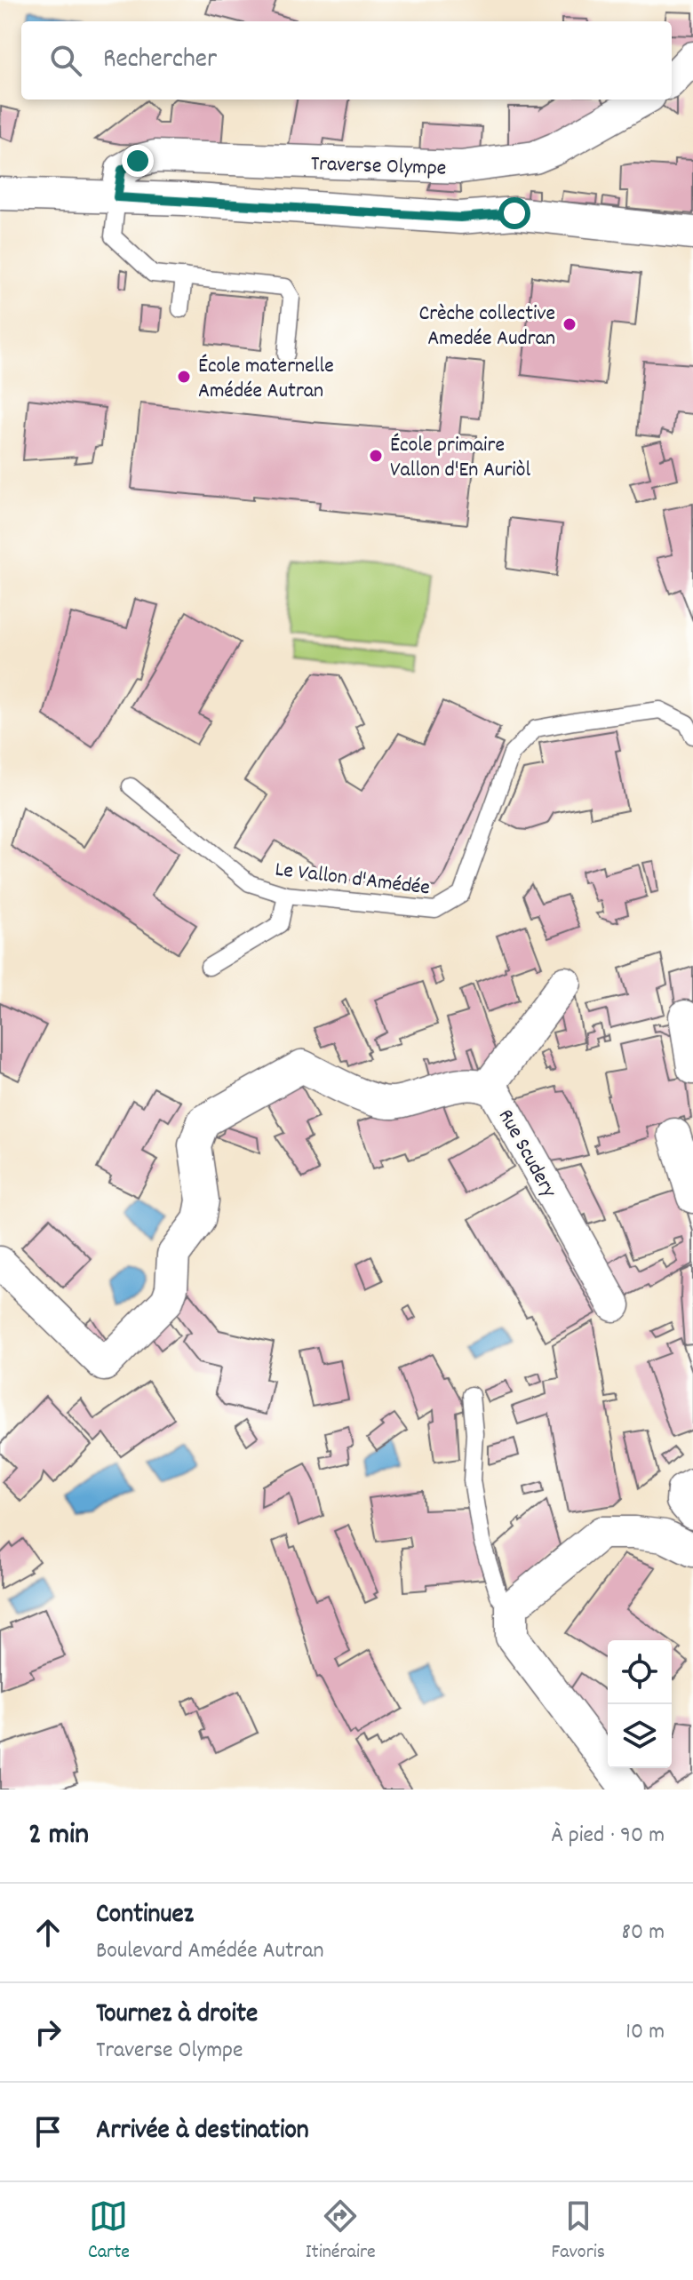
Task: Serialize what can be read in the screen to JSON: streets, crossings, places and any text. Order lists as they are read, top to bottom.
{
  "streets": {
    "street": ["Traverse Olympe", "Rue Scudery"],
    "lane": ["Le Vallon d'Amédée"]
  },
  "places": ["Crèche collective Amedée Audran", "École maternelle Amédée Autran", "École primaire Vallon d'En Auriòl"],
  "page": {
    "search": "Rechercher",
    "heading": ["2 min", "À pied · 90 m"],
    "list": [
      ["Continuez", "Boulevard Amédée Autran", "80 m"],
      ["Tournez à droite", "Traverse Olympe", "10 m"],
      "Arrivée à destination"
    ],
    "nav": ["Carte", "Itinéraire", "Favoris"]
  }
}
